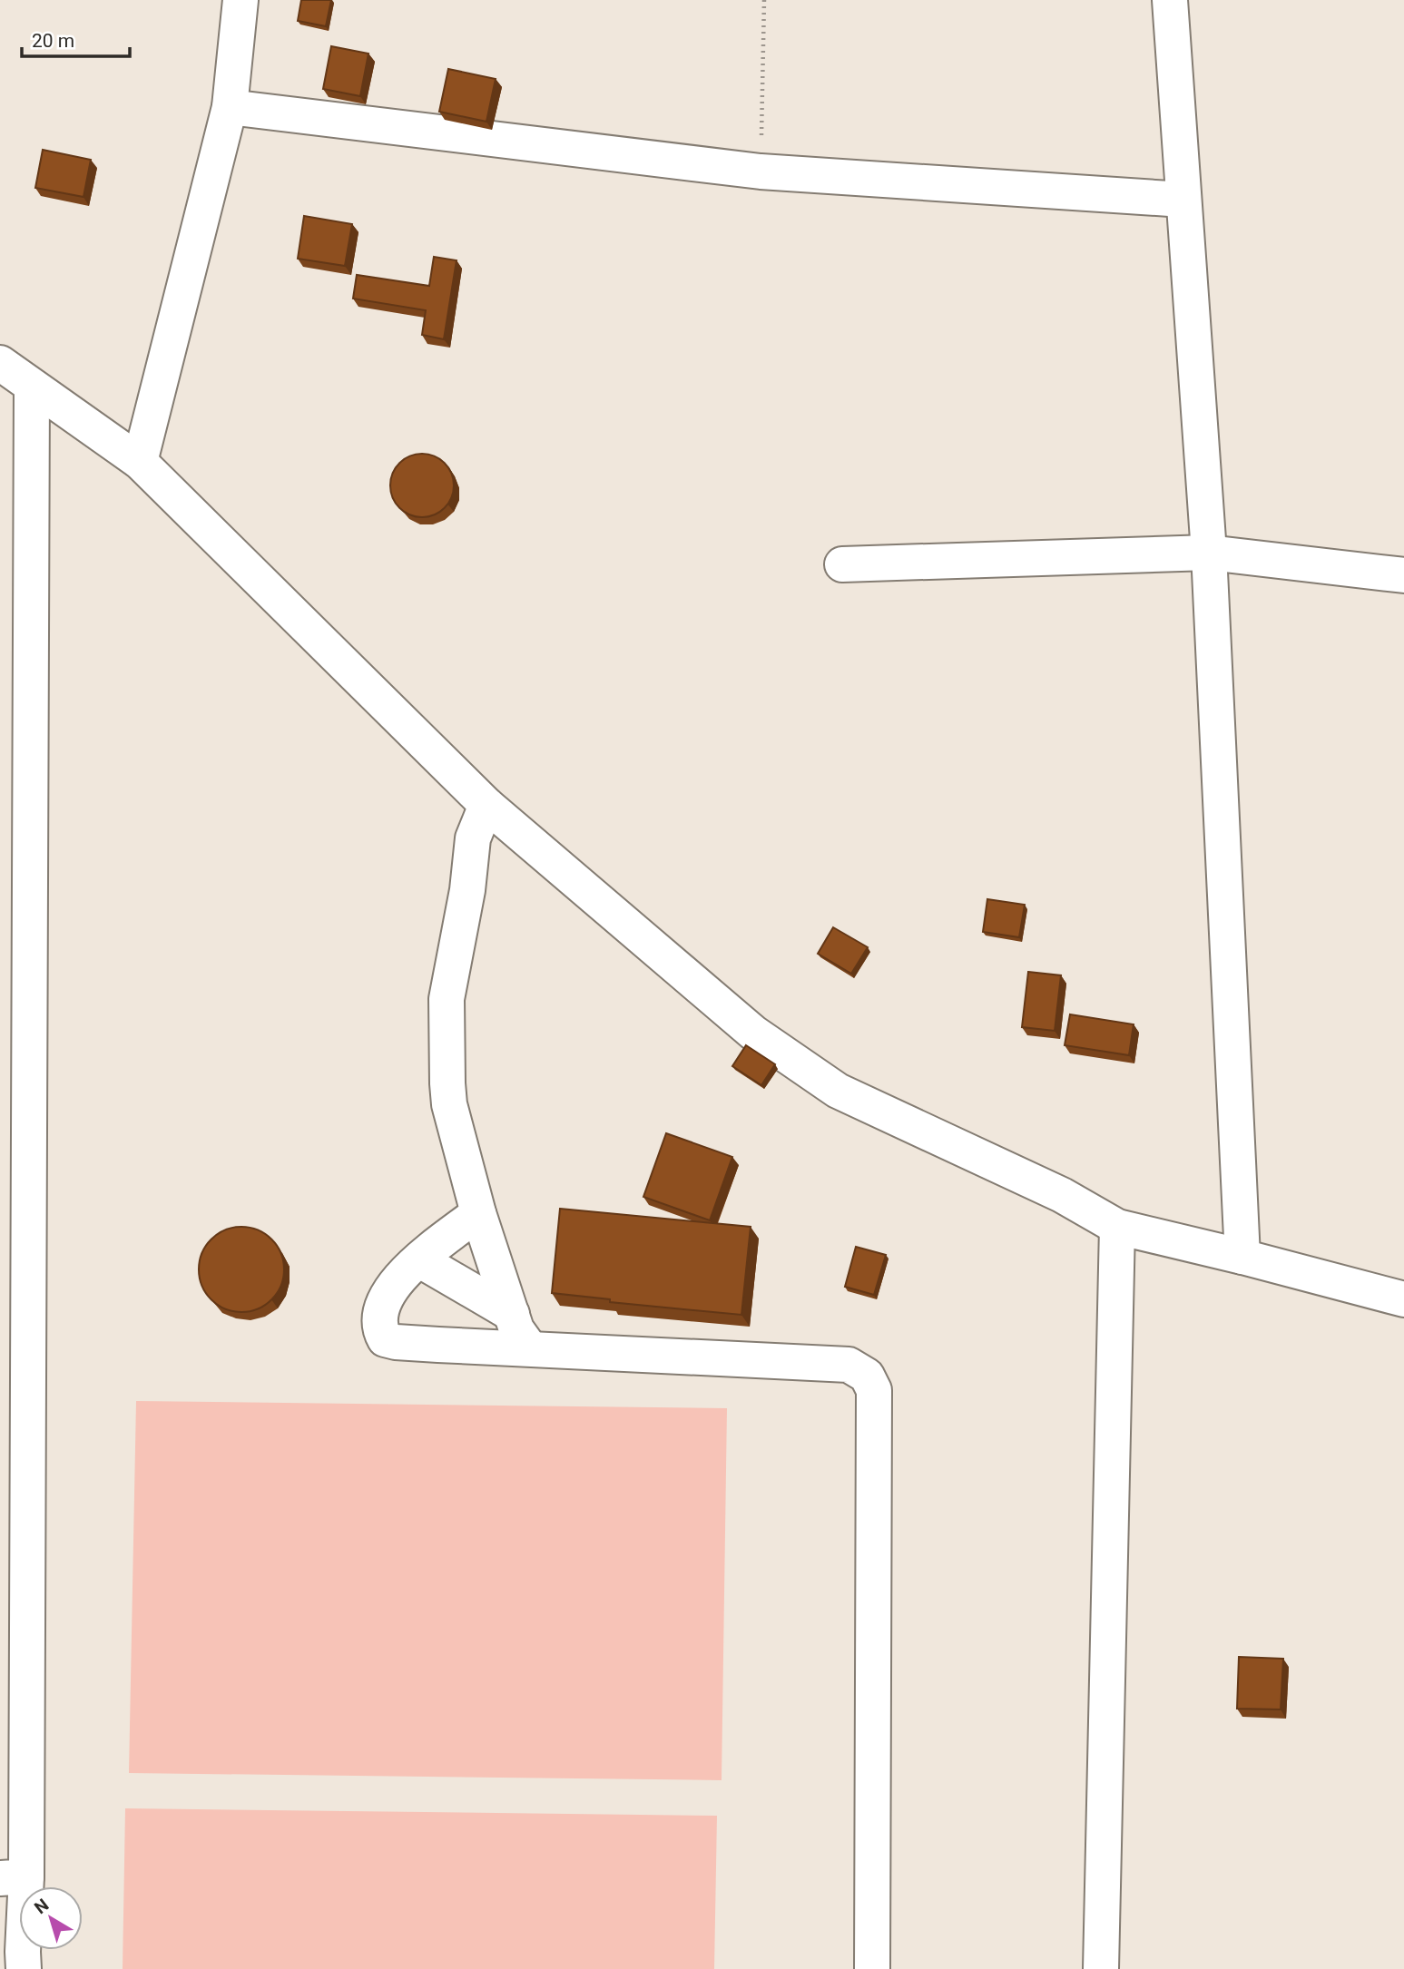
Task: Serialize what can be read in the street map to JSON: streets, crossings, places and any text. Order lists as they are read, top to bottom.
{
  "scale_bar": "20 m",
  "north": "top left"
}
